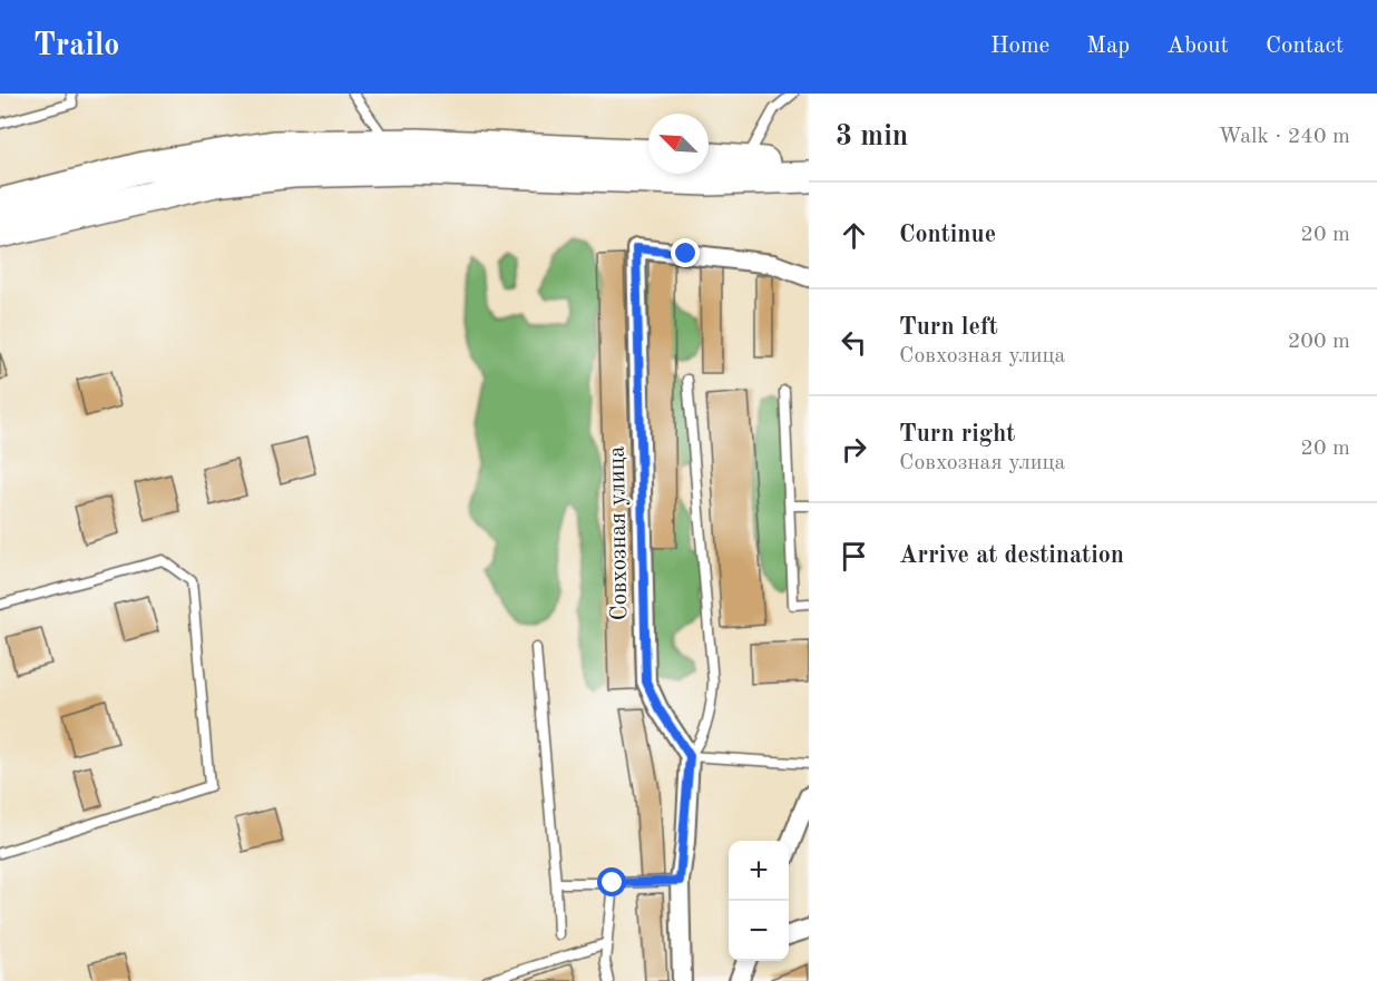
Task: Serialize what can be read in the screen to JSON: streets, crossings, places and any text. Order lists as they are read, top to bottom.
{
  "streets": {
    "street": ["Совхозная улица"]
  },
  "north": "top left",
  "page": {
    "header": "Trailo",
    "nav": [
      "Home",
      "Map",
      "About",
      "Contact"
    ],
    "heading": ["3 min", "Walk · 240 m"],
    "list": [
      ["Continue", "20 m"],
      ["Turn left", "Совхозная улица", "200 m"],
      ["Turn right", "Совхозная улица", "20 m"],
      "Arrive at destination"
    ],
    "map_buttons": ["+", "−"]
  }
}
